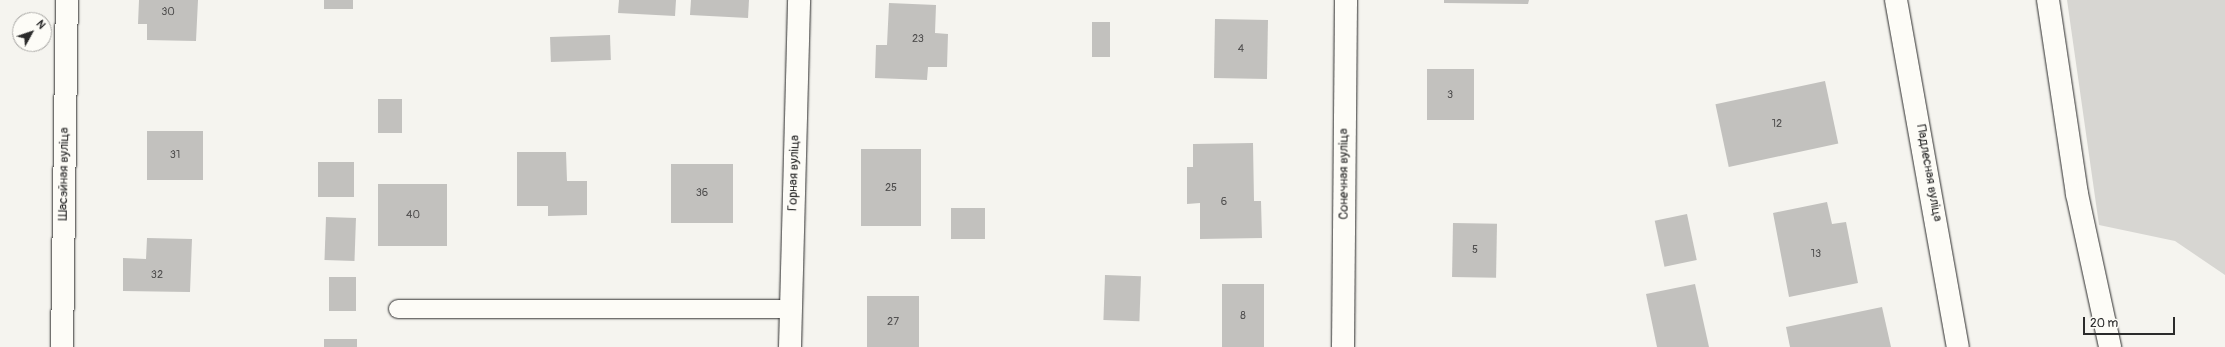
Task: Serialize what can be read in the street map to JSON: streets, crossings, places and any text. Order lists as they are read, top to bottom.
{
  "streets": {
    "street": [
      "Горная вуліца",
      "Падлесная вуліца",
      "Шасэйная вуліца",
      "Сонечная вуліца"
    ]
  },
  "house_numbers": [
    "30",
    "23",
    "4",
    "3",
    "12",
    "31",
    "25",
    "36",
    "6",
    "40",
    "5",
    "13",
    "32",
    "8",
    "27"
  ],
  "scale_bar": "20 m",
  "north": "top right"
}
